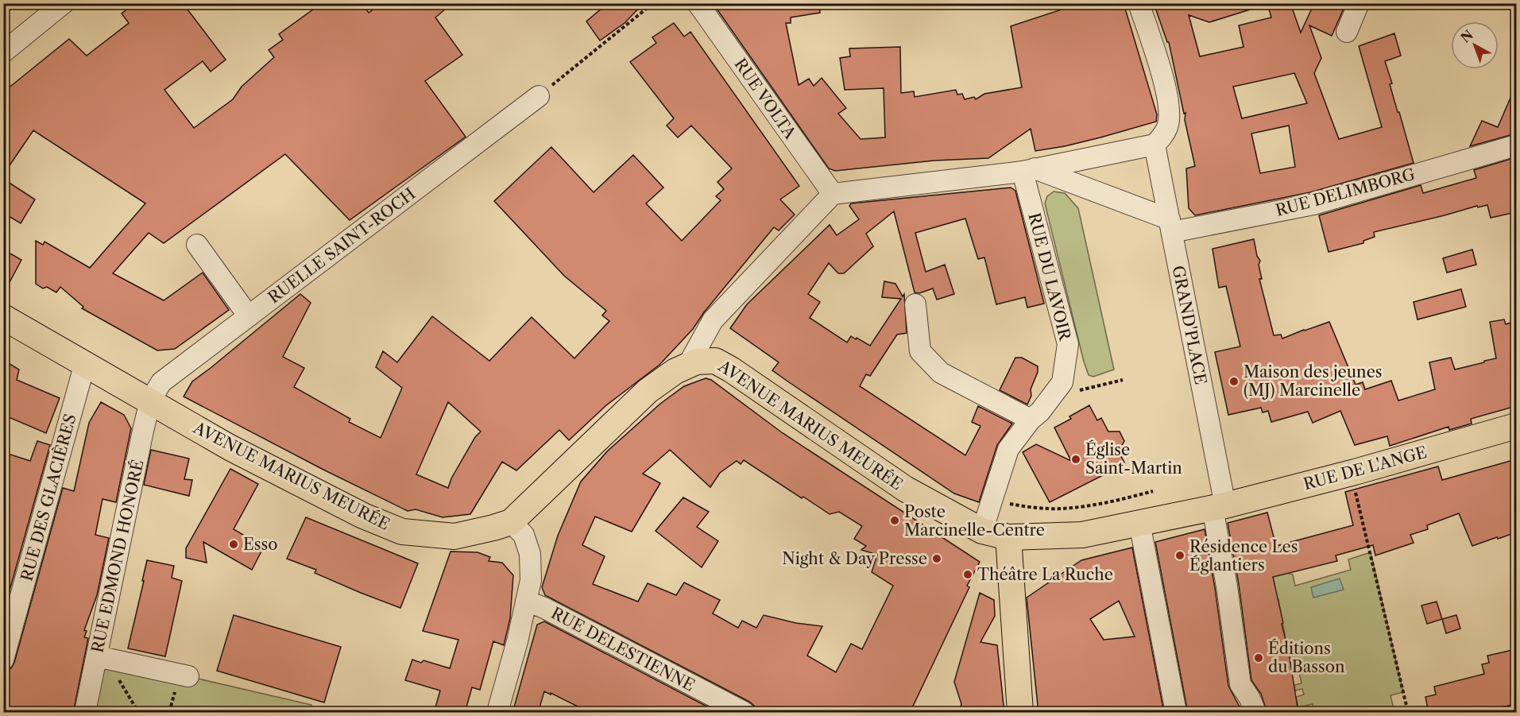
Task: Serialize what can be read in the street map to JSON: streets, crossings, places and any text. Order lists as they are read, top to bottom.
{
  "streets": {
    "main road": ["AVENUE MARIUS MEURÉE", "RUE DE L'ANGE"],
    "street": [
      "RUE VOLTA",
      "RUE DELIMBORG",
      "RUELLE SAINT-ROCH",
      "RUE DU LAVOIR",
      "GRAND'PLACE",
      "RUE DES GLACIÈRES",
      "RUE EDMOND HONORÉ",
      "RUE DELESTIENNE"
    ]
  },
  "crossings": [
    ["RUE DELIMBORG", "GRAND'PLACE"],
    ["RUELLE SAINT-ROCH", "AVENUE MARIUS MEURÉE"],
    ["RUELLE SAINT-ROCH", "RUE EDMOND HONORÉ"],
    ["RUE DU LAVOIR", "AVENUE MARIUS MEURÉE"],
    ["GRAND'PLACE", "RUE DE L'ANGE"],
    ["AVENUE MARIUS MEURÉE", "RUE DE L'ANGE"],
    ["AVENUE MARIUS MEURÉE", "RUE DES GLACIÈRES"],
    ["AVENUE MARIUS MEURÉE", "RUE EDMOND HONORÉ"]
  ],
  "places": [
    "Maison des jeunes (MJ) Marcinelle",
    "Église Saint-Martin",
    "Poste Marcinelle-Centre",
    "Esso",
    "Résidence Les Églantiers",
    "Night & Day Presse",
    "Théâtre La Ruche",
    "Éditions du Basson"
  ],
  "north": "top left"
}
